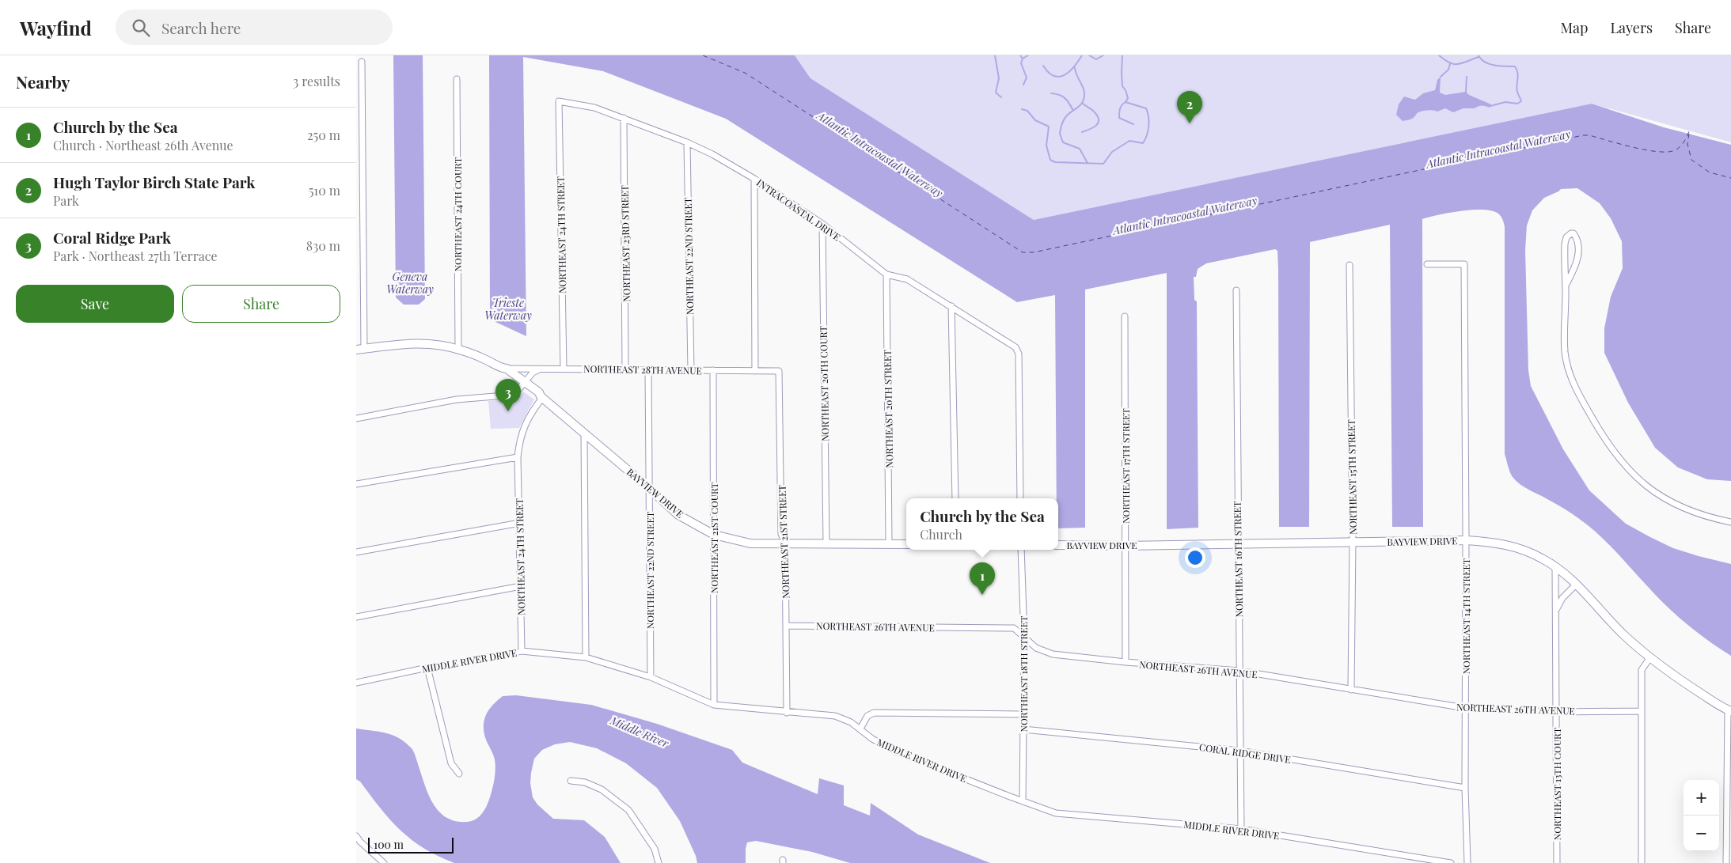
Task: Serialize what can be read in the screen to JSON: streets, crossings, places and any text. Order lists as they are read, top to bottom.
{
  "streets": {
    "street": [
      "INTRACOASTAL DRIVE",
      "NORTHEAST 24TH COURT",
      "NORTHEAST 24TH STREET",
      "NORTHEAST 23RD STREET",
      "NORTHEAST 22ND STREET",
      "NORTHEAST 28TH AVENUE",
      "NORTHEAST 20TH COURT",
      "NORTHEAST 20TH STREET",
      "NORTHEAST 17TH STREET",
      "NORTHEAST 15TH STREET",
      "BAYVIEW DRIVE",
      "NORTHEAST 21ST COURT",
      "NORTHEAST 21ST STREET",
      "NORTHEAST 16TH STREET",
      "NORTHEAST 14TH STREET",
      "NORTHEAST 26TH AVENUE",
      "MIDDLE RIVER DRIVE",
      "NORTHEAST 18TH STREET",
      "CORAL RIDGE DRIVE",
      "NORTHEAST 13TH COURT"
    ]
  },
  "crossings": [
    ["INTRACOASTAL DRIVE", "NORTHEAST 24TH STREET"],
    ["INTRACOASTAL DRIVE", "NORTHEAST 23RD STREET"],
    ["INTRACOASTAL DRIVE", "NORTHEAST 22ND STREET"],
    ["INTRACOASTAL DRIVE", "NORTHEAST 20TH COURT"],
    ["INTRACOASTAL DRIVE", "NORTHEAST 20TH STREET"],
    ["NORTHEAST 24TH COURT", "BAYVIEW DRIVE"],
    ["NORTHEAST 24TH STREET", "NORTHEAST 28TH AVENUE"],
    ["NORTHEAST 24TH STREET", "BAYVIEW DRIVE"],
    ["NORTHEAST 24TH STREET", "MIDDLE RIVER DRIVE"],
    ["NORTHEAST 23RD STREET", "NORTHEAST 28TH AVENUE"],
    ["NORTHEAST 22ND STREET", "NORTHEAST 28TH AVENUE"],
    ["NORTHEAST 22ND STREET", "BAYVIEW DRIVE"],
    ["NORTHEAST 22ND STREET", "MIDDLE RIVER DRIVE"],
    ["NORTHEAST 28TH AVENUE", "BAYVIEW DRIVE"],
    ["NORTHEAST 28TH AVENUE", "NORTHEAST 21ST COURT"],
    ["NORTHEAST 28TH AVENUE", "NORTHEAST 21ST STREET"],
    ["NORTHEAST 20TH COURT", "BAYVIEW DRIVE"],
    ["NORTHEAST 20TH STREET", "BAYVIEW DRIVE"],
    ["NORTHEAST 17TH STREET", "BAYVIEW DRIVE"],
    ["NORTHEAST 17TH STREET", "NORTHEAST 26TH AVENUE"],
    ["NORTHEAST 15TH STREET", "BAYVIEW DRIVE"],
    ["NORTHEAST 15TH STREET", "NORTHEAST 26TH AVENUE"],
    ["BAYVIEW DRIVE", "NORTHEAST 21ST COURT"],
    ["BAYVIEW DRIVE", "NORTHEAST 21ST STREET"],
    ["BAYVIEW DRIVE", "NORTHEAST 16TH STREET"],
    ["BAYVIEW DRIVE", "NORTHEAST 14TH STREET"],
    ["BAYVIEW DRIVE", "NORTHEAST 13TH COURT"],
    ["NORTHEAST 21ST COURT", "MIDDLE RIVER DRIVE"],
    ["NORTHEAST 21ST STREET", "NORTHEAST 26TH AVENUE"],
    ["NORTHEAST 21ST STREET", "MIDDLE RIVER DRIVE"],
    ["NORTHEAST 16TH STREET", "NORTHEAST 26TH AVENUE"],
    ["NORTHEAST 16TH STREET", "MIDDLE RIVER DRIVE"],
    ["NORTHEAST 16TH STREET", "CORAL RIDGE DRIVE"],
    ["NORTHEAST 14TH STREET", "NORTHEAST 26TH AVENUE"],
    ["NORTHEAST 14TH STREET", "CORAL RIDGE DRIVE"],
    ["NORTHEAST 26TH AVENUE", "NORTHEAST 18TH STREET"],
    ["NORTHEAST 26TH AVENUE", "NORTHEAST 13TH COURT"],
    ["MIDDLE RIVER DRIVE", "NORTHEAST 18TH STREET"],
    ["NORTHEAST 18TH STREET", "CORAL RIDGE DRIVE"]
  ],
  "water": [
    "Atlantic Intracoastal Waterway",
    "Geneva Waterway",
    "Trieste Waterway",
    "Middle River"
  ],
  "scale_bar": "100 m",
  "page": {
    "header": "Wayfind",
    "search": "Search here",
    "nav": ["Map", "Layers", "Share"],
    "heading": ["Nearby", "3 results"],
    "pins": ["2", "3", "1"],
    "list": [
      {
        "mark": "1",
        "name": "Church by the Sea",
        "note": "Church · Northeast 26th Avenue",
        "value": "250 m"
      },
      {
        "mark": "2",
        "name": "Hugh Taylor Birch State Park",
        "note": "Park",
        "value": "510 m"
      },
      {
        "mark": "3",
        "name": "Coral Ridge Park",
        "note": "Park · Northeast 27th Terrace",
        "value": "830 m"
      }
    ],
    "buttons": ["Save", "Share"],
    "popup": ["Church by the Sea", "Church"],
    "map_buttons": ["+", "−"],
    "scale": "100 m"
  }
}
